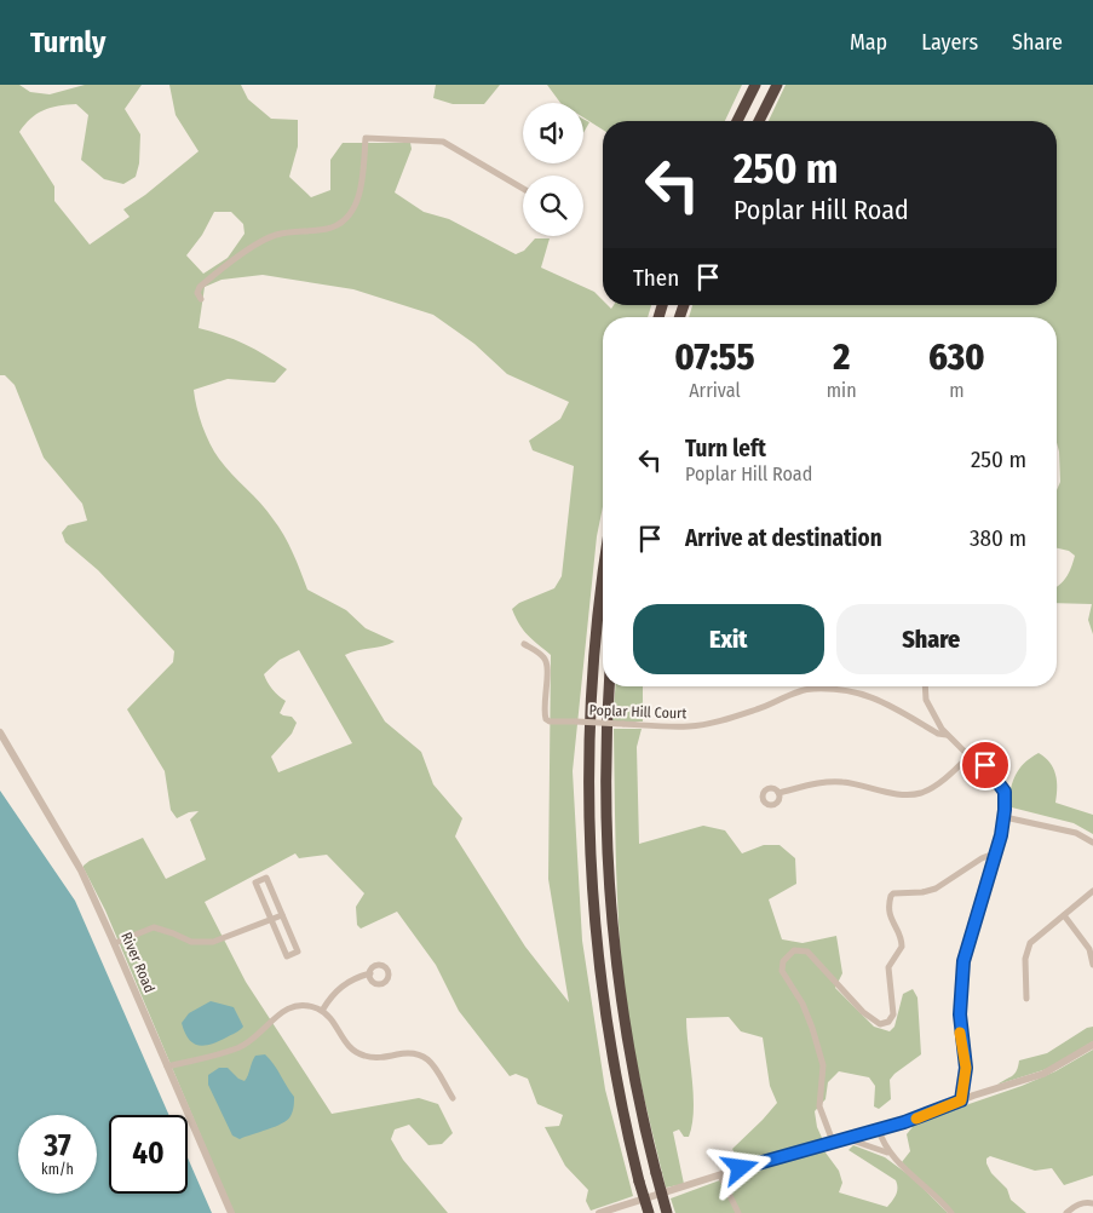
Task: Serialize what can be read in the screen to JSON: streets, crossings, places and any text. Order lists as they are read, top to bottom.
{
  "streets": {
    "street": ["Poplar Hill Court", "River Road"]
  },
  "page": {
    "header": "Turnly",
    "nav": ["Map", "Layers", "Share"],
    "turn": ["250 m", "Poplar Hill Road"],
    "then": "Then",
    "eta": [
      "07:55",
      "Arrival",
      "2",
      "min",
      "630",
      "m"
    ],
    "list": [
      {
        "name": "Turn left",
        "note": "Poplar Hill Road",
        "value": "250 m"
      },
      {
        "name": "Arrive at destination",
        "value": "380 m"
      }
    ],
    "buttons": ["Exit", "Share"],
    "speed": "37 km/h",
    "limit": "40"
  }
}
